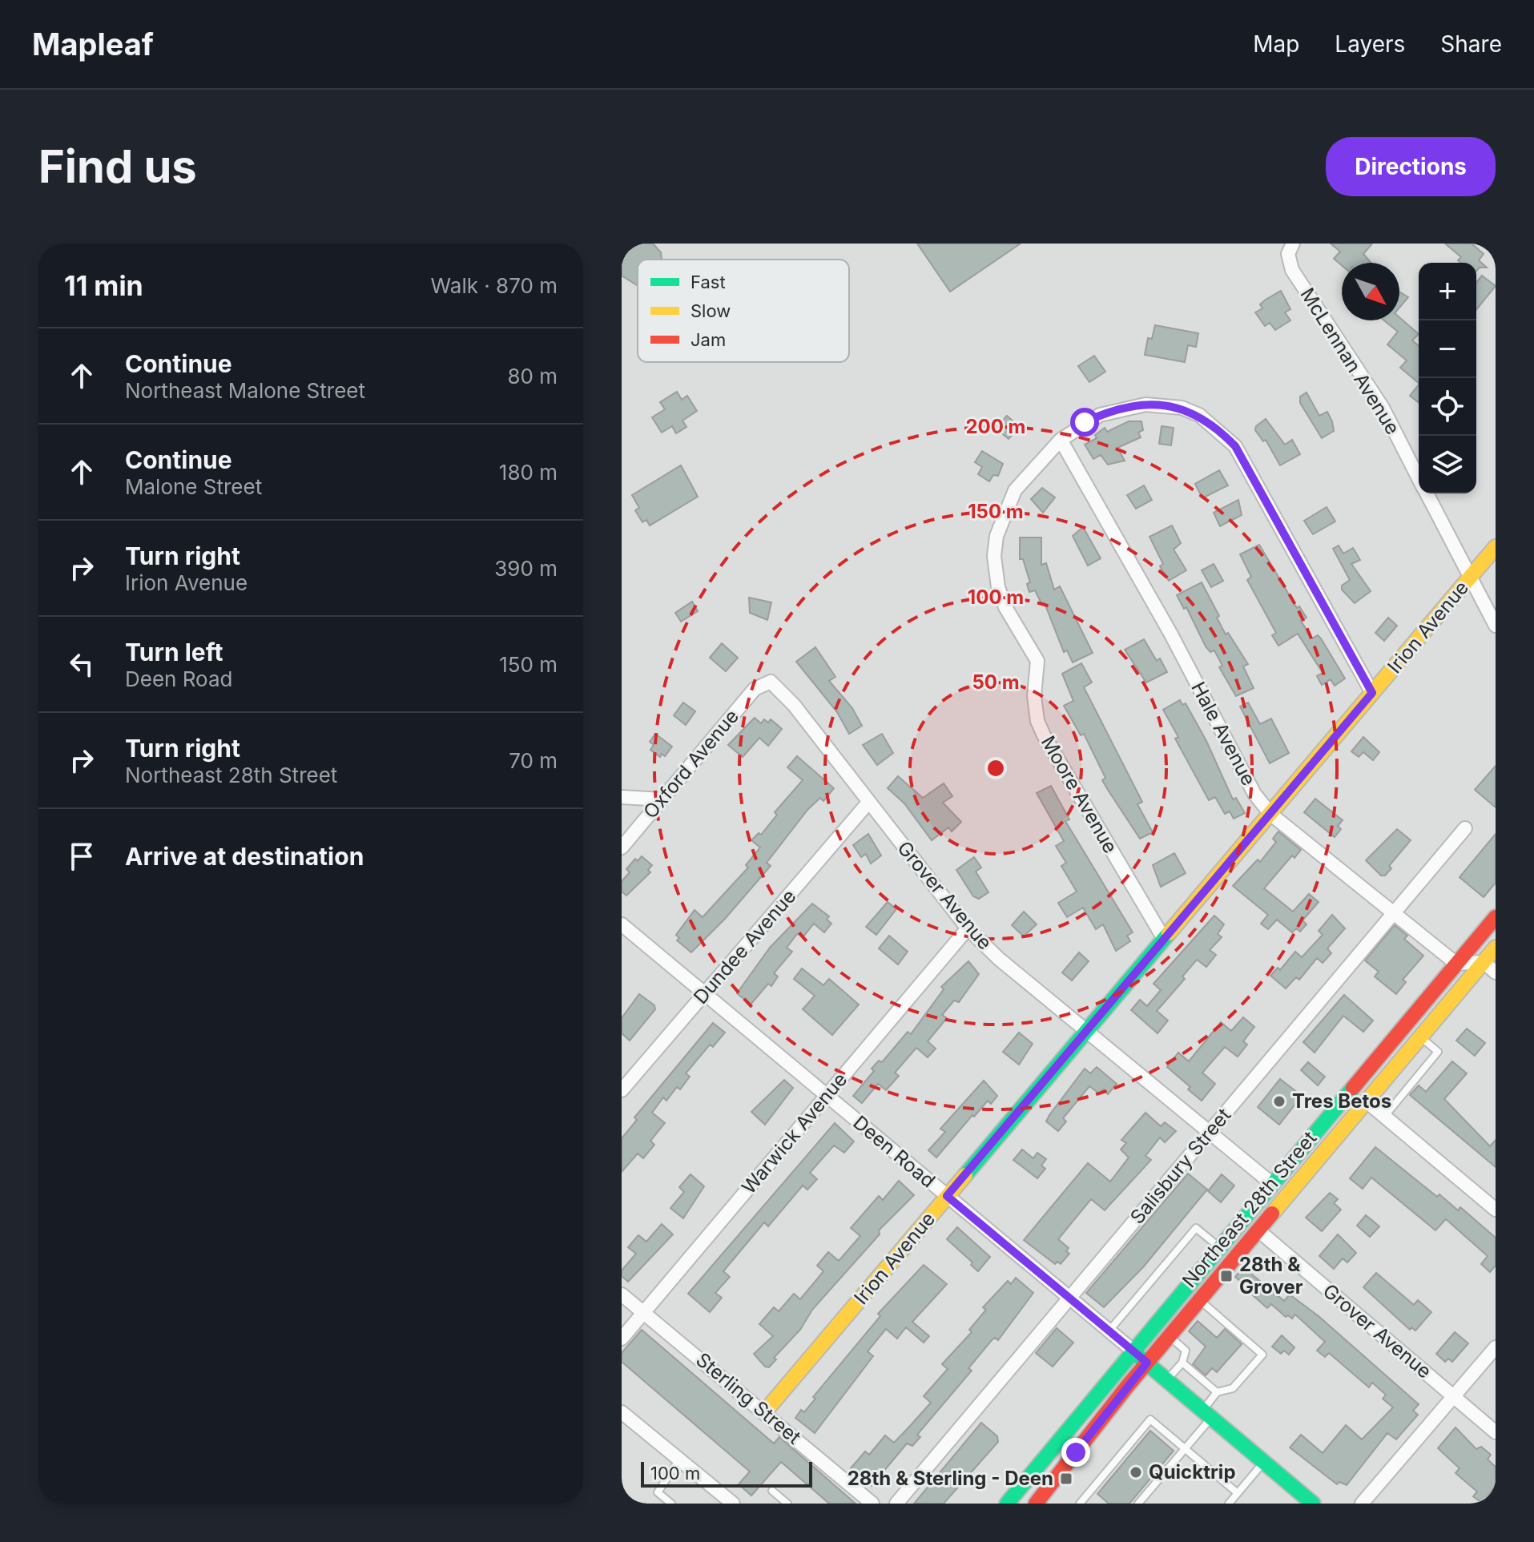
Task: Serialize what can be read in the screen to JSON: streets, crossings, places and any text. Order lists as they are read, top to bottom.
{
  "streets": {
    "main road": ["Irion Avenue", "Deen Road", "Northeast 28th Street"],
    "street": [
      "McLennan Avenue",
      "Hale Avenue",
      "Oxford Avenue",
      "Moore Avenue",
      "Grover Avenue",
      "Dundee Avenue",
      "Warwick Avenue",
      "Salisbury Street",
      "Sterling Street"
    ]
  },
  "crossings": [
    ["McLennan Avenue", "Irion Avenue"],
    ["Irion Avenue", "Hale Avenue"],
    ["Irion Avenue", "Moore Avenue"],
    ["Irion Avenue", "Grover Avenue"],
    ["Irion Avenue", "Deen Road"],
    ["Irion Avenue", "Sterling Street"],
    ["Hale Avenue", "Moore Avenue"],
    ["Hale Avenue", "Salisbury Street"],
    ["Hale Avenue", "Northeast 28th Street"],
    ["Oxford Avenue", "Grover Avenue"],
    ["Grover Avenue", "Dundee Avenue"],
    ["Grover Avenue", "Warwick Avenue"],
    ["Grover Avenue", "Salisbury Street"],
    ["Grover Avenue", "Northeast 28th Street"],
    ["Dundee Avenue", "Deen Road"],
    ["Warwick Avenue", "Deen Road"],
    ["Warwick Avenue", "Sterling Street"],
    ["Deen Road", "Salisbury Street"],
    ["Deen Road", "Northeast 28th Street"]
  ],
  "places": {
    "other": ["Tres Betos", "Quicktrip"],
    "transit": ["28th & Grover", "28th & Sterling - Deen"]
  },
  "legend": ["Fast", "Slow", "Jam"],
  "scale_bar": "100 m",
  "north": "bottom right",
  "page": {
    "header": "Mapleaf",
    "nav": ["Map", "Layers", "Share"],
    "buttons": "Directions",
    "title": "Find us",
    "heading": ["11 min", "Walk · 870 m"],
    "map_buttons": ["+", "−"],
    "list": [
      ["Continue", "Northeast Malone Street", "80 m"],
      ["Continue", "Malone Street", "180 m"],
      ["Turn right", "Irion Avenue", "390 m"],
      ["Turn left", "Deen Road", "150 m"],
      ["Turn right", "Northeast 28th Street", "70 m"],
      "Arrive at destination"
    ],
    "scale": "100 m"
  },
  "rings": [
    "200 m",
    "150 m",
    "100 m",
    "50 m"
  ]
}
